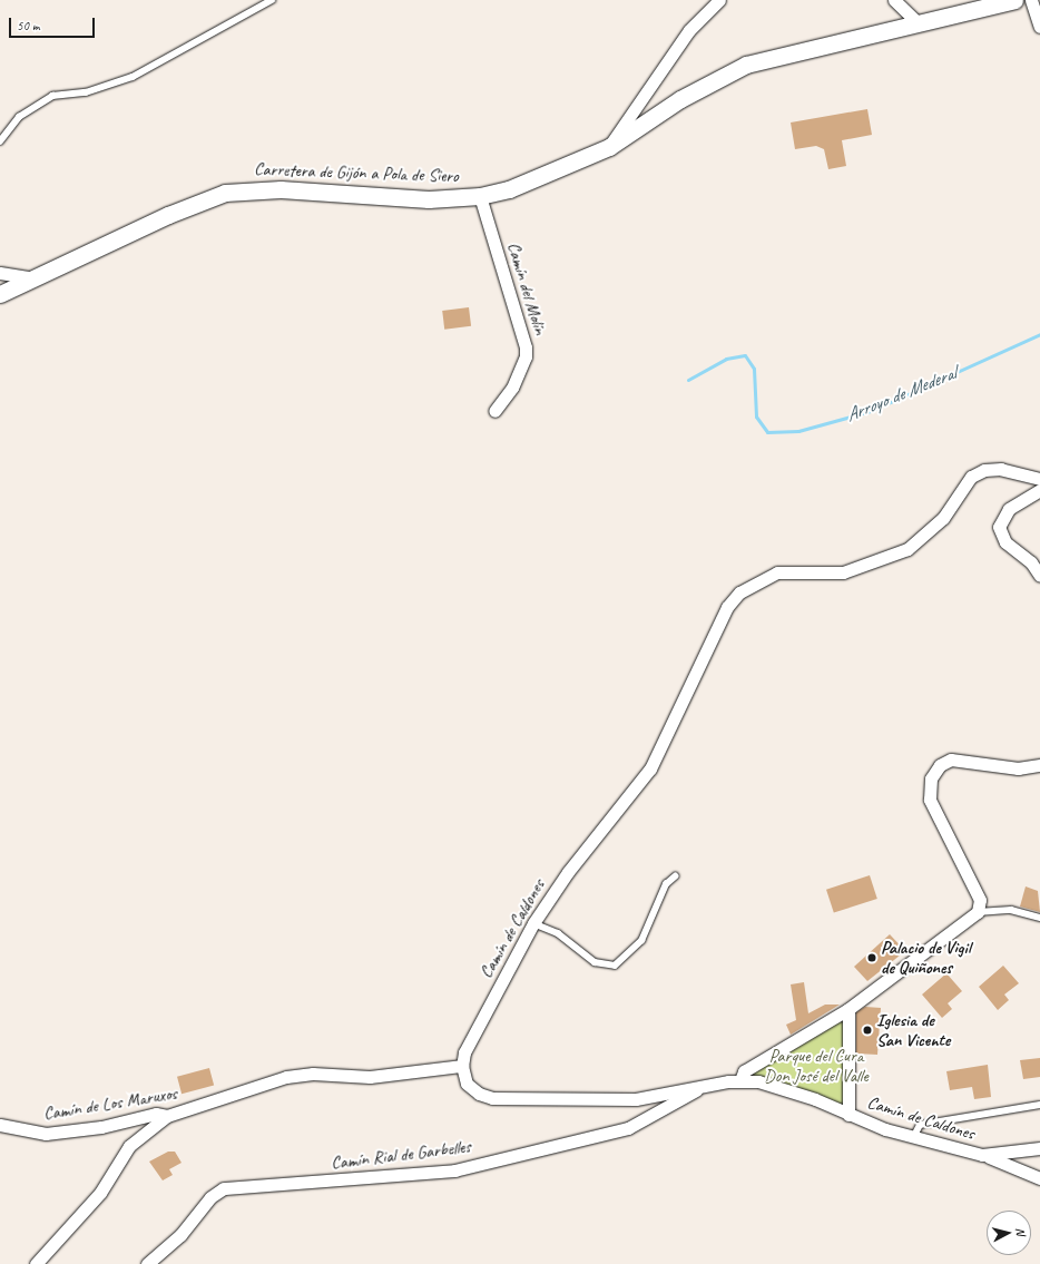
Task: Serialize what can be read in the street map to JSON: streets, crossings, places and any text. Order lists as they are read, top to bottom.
{
  "streets": {
    "street": [
      "Carretera de Gijón a Pola de Siero",
      "Camín del Molín",
      "Camín de Caldones",
      "Camín de Los Maruxos",
      "Camín Rial de Garbelles"
    ]
  },
  "crossings": [
    ["Carretera de Gijón a Pola de Siero", "Camín del Molín"],
    ["Camín de Caldones", "Camín de Los Maruxos"],
    ["Camín de Caldones", "Camín Rial de Garbelles"]
  ],
  "water": ["Arroyo de Mederal"],
  "parks": ["Parque del Cura Don José del Valle"],
  "places": ["Palacio de Vigil de Quiñones", "Iglesia de San Vicente"],
  "scale_bar": "50 m",
  "north": "right"
}
